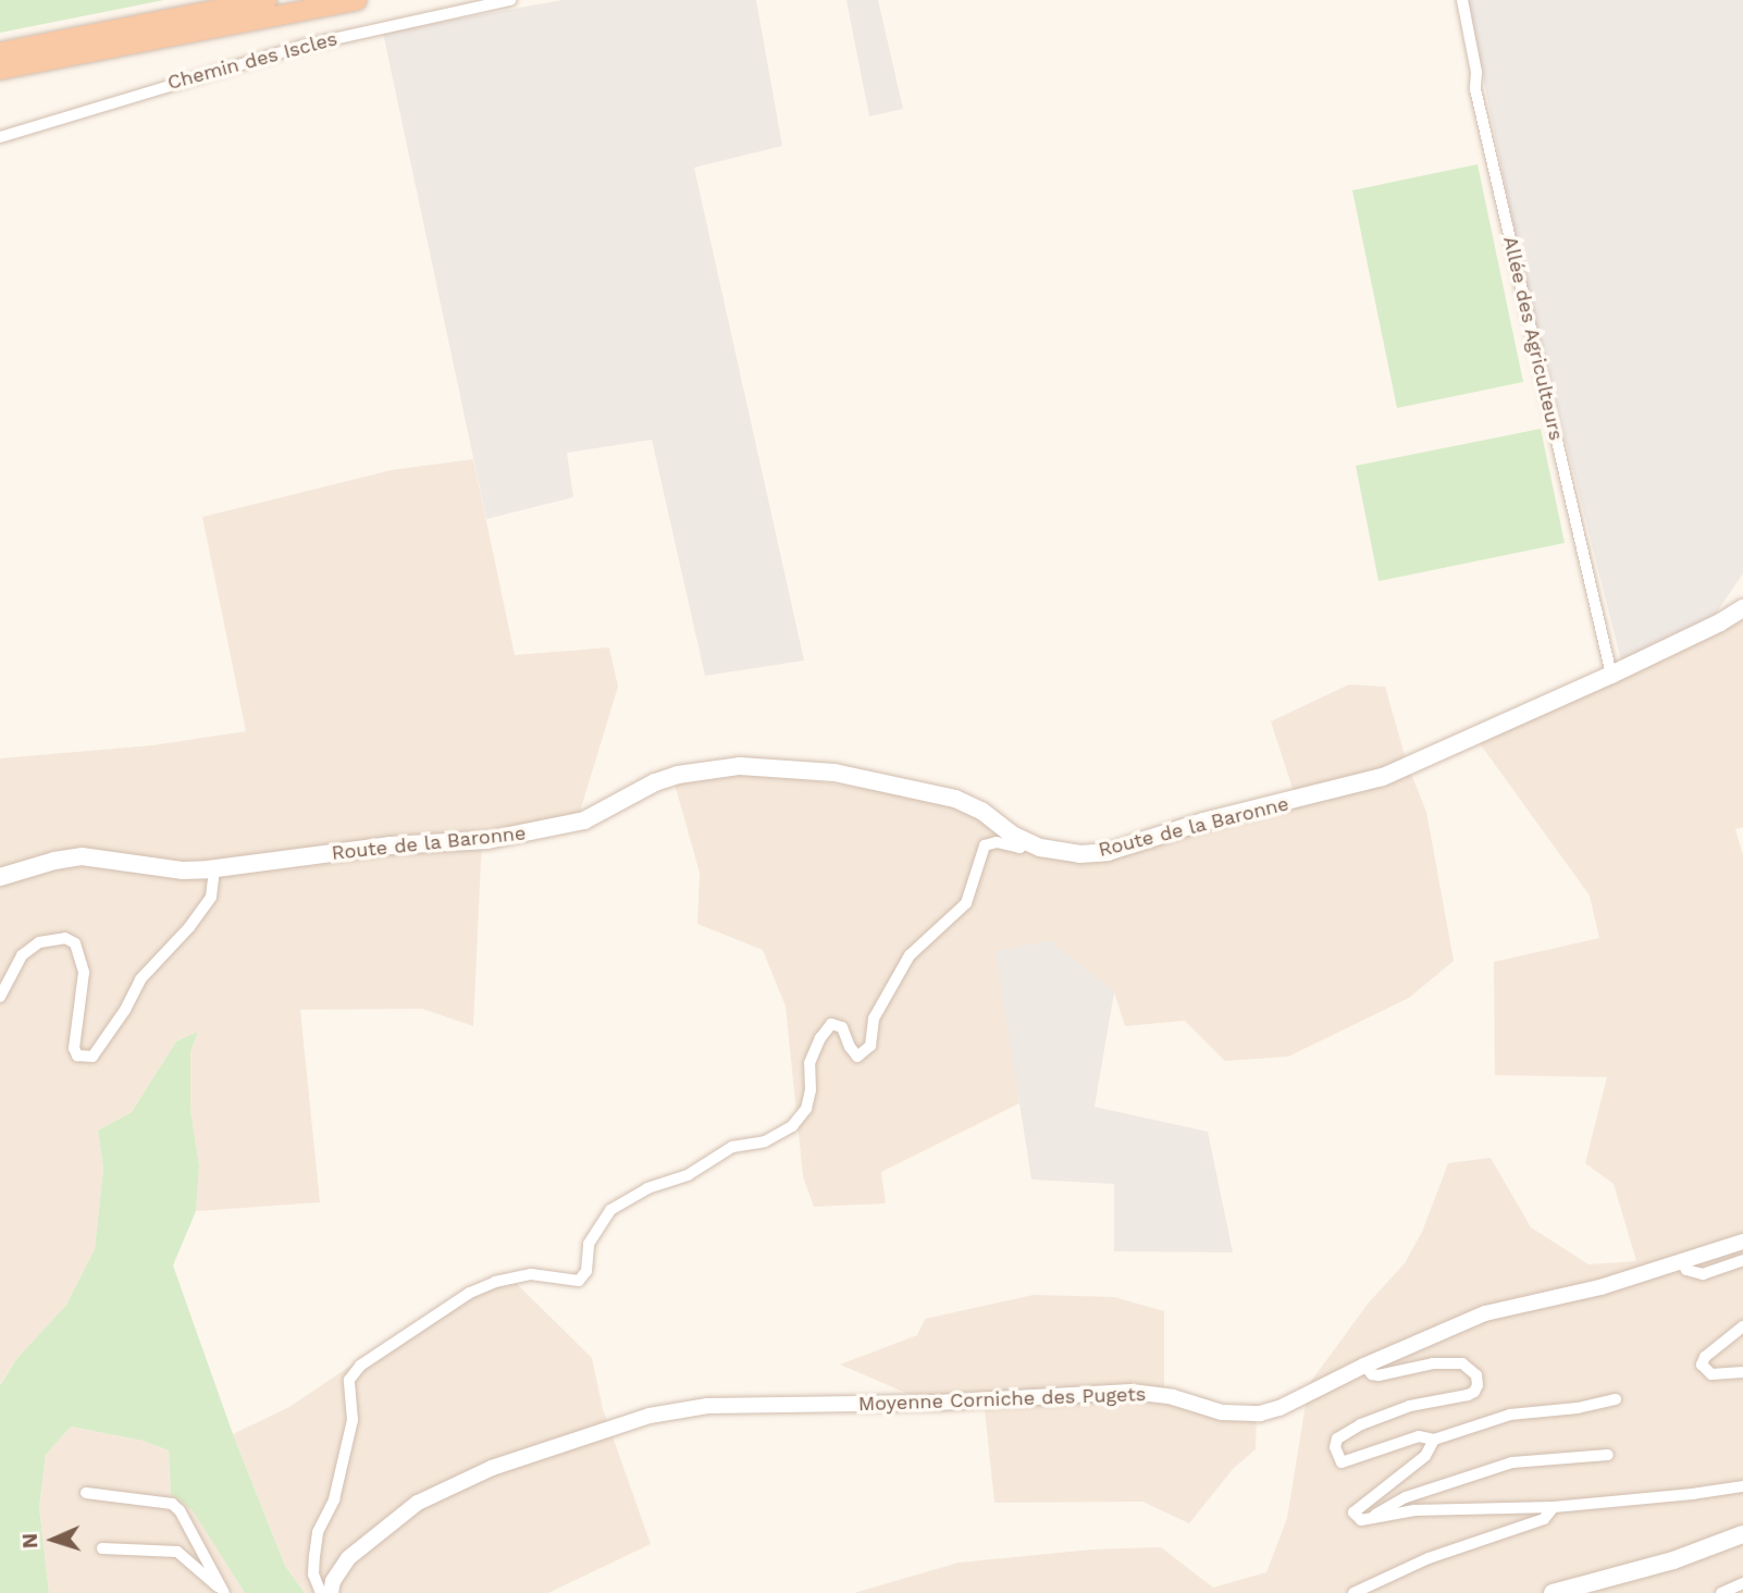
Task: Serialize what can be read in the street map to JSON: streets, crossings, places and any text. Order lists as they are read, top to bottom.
{
  "streets": {
    "main road": ["Route de la Baronne"],
    "street": ["Chemin des Iscles", "Allée des Agriculteurs", "Moyenne Corniche des Pugets"]
  },
  "crossings": [
    ["Allée des Agriculteurs", "Route de la Baronne"]
  ],
  "north": "left"
}
